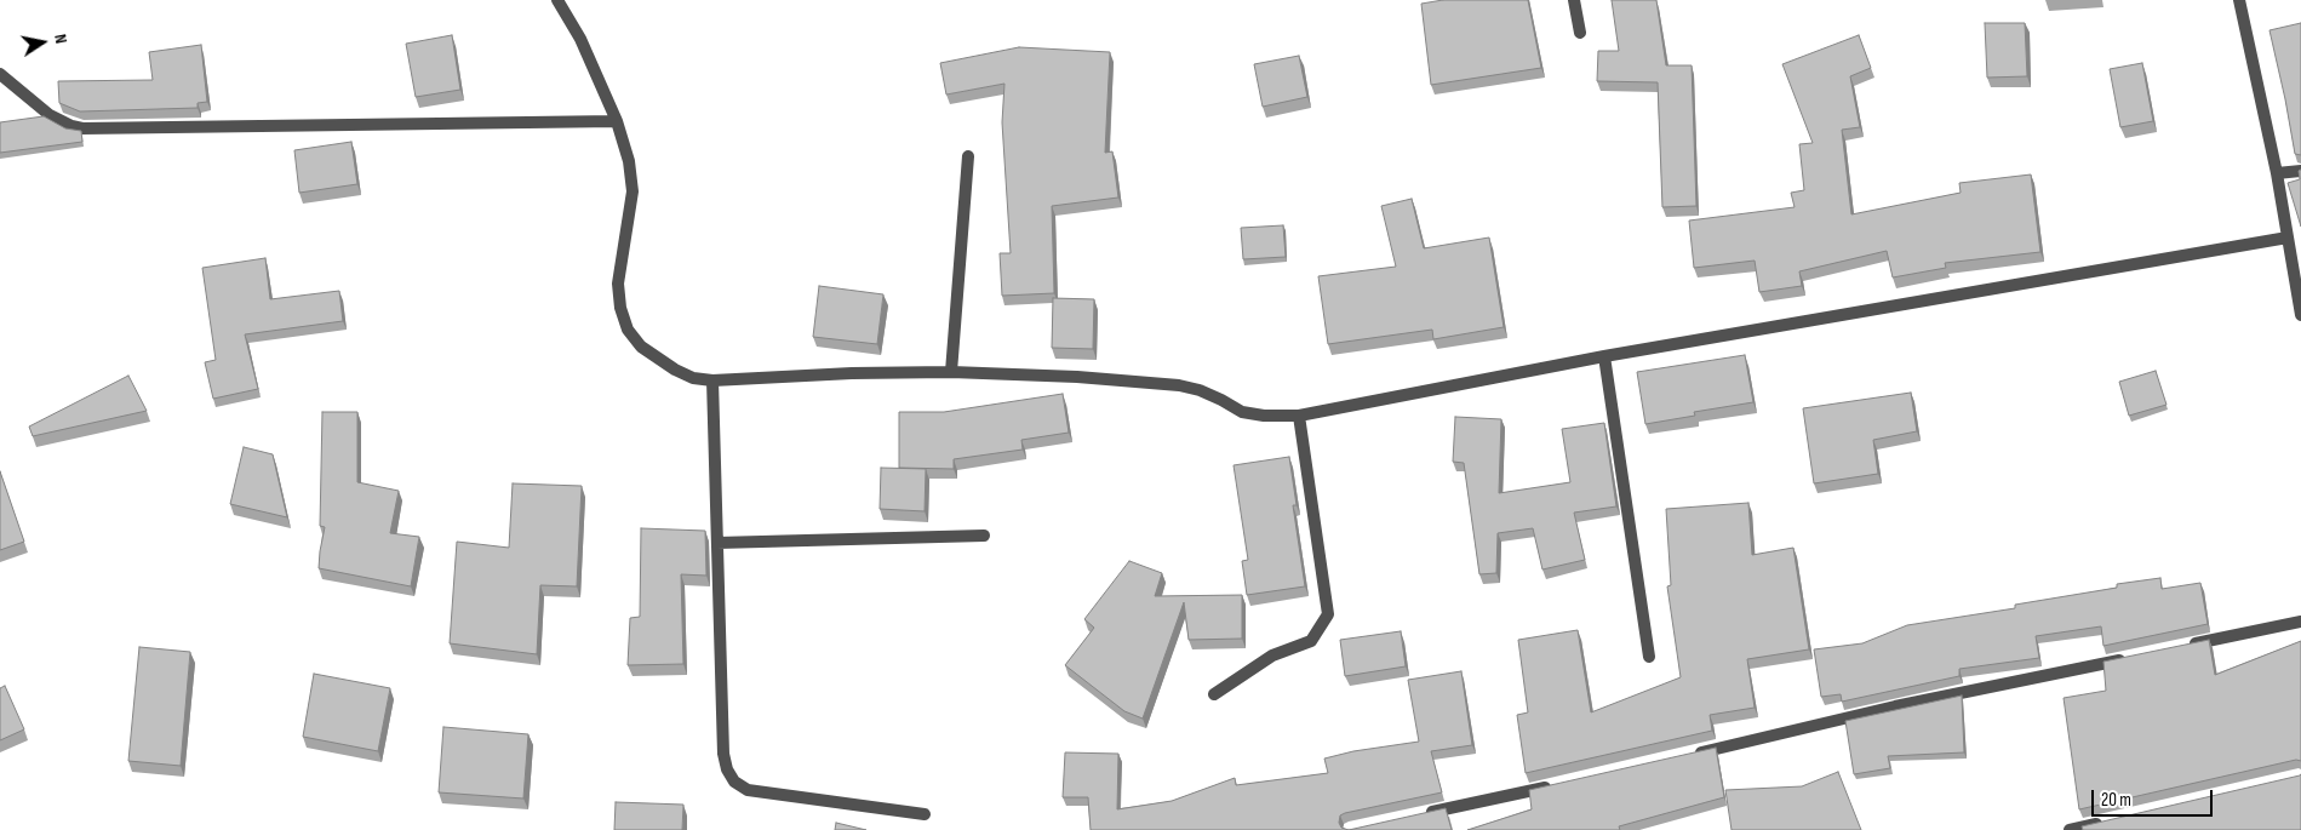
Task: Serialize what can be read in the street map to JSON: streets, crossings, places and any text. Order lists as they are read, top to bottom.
{
  "scale_bar": "20 m",
  "north": "right"
}
